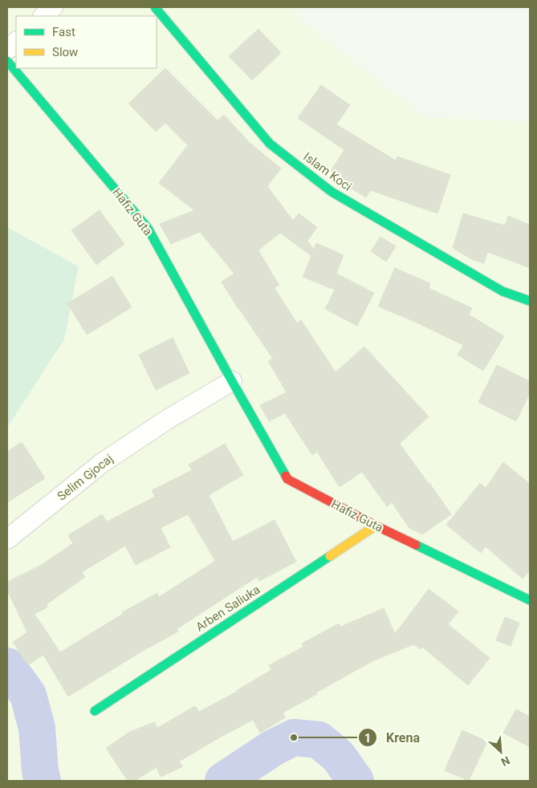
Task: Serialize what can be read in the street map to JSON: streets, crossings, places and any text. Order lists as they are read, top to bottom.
{
  "streets": {
    "street": [
      "Islam Koci",
      "Hafiz Guta",
      "Selim Gjocaj",
      "Arben Saliuka"
    ]
  },
  "crossings": [
    ["Hafiz Guta", "Selim Gjocaj"],
    ["Hafiz Guta", "Arben Saliuka"]
  ],
  "places": ["Krena"],
  "legend": ["Fast", "Slow"],
  "north": "bottom right"
}
